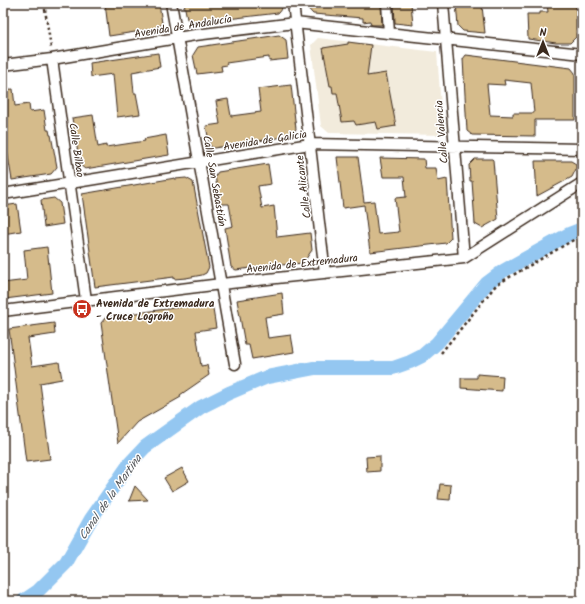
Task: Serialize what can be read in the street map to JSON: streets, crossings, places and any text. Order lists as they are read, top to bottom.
{
  "streets": {
    "street": [
      "Avenida de Andalucía",
      "Calle Valencia",
      "Avenida de Galicia",
      "Calle Bilbao",
      "Calle San Sebastián",
      "Calle Alicante",
      "Avenida de Extremadura"
    ]
  },
  "crossings": [
    ["Avenida de Andalucía", "Calle Valencia"],
    ["Avenida de Andalucía", "Calle Bilbao"],
    ["Avenida de Andalucía", "Calle San Sebastián"],
    ["Avenida de Andalucía", "Calle Alicante"],
    ["Calle Valencia", "Avenida de Galicia"],
    ["Calle Valencia", "Avenida de Extremadura"],
    ["Avenida de Galicia", "Calle Bilbao"],
    ["Avenida de Galicia", "Calle San Sebastián"],
    ["Avenida de Galicia", "Calle Alicante"],
    ["Calle Bilbao", "Avenida de Extremadura"],
    ["Calle San Sebastián", "Avenida de Extremadura"],
    ["Calle Alicante", "Avenida de Extremadura"]
  ],
  "water": ["Canal de la Martina"],
  "places": {
    "bus stop": ["Avenida de Extremadura - Cruce Logroño"]
  },
  "north": "top"
}
